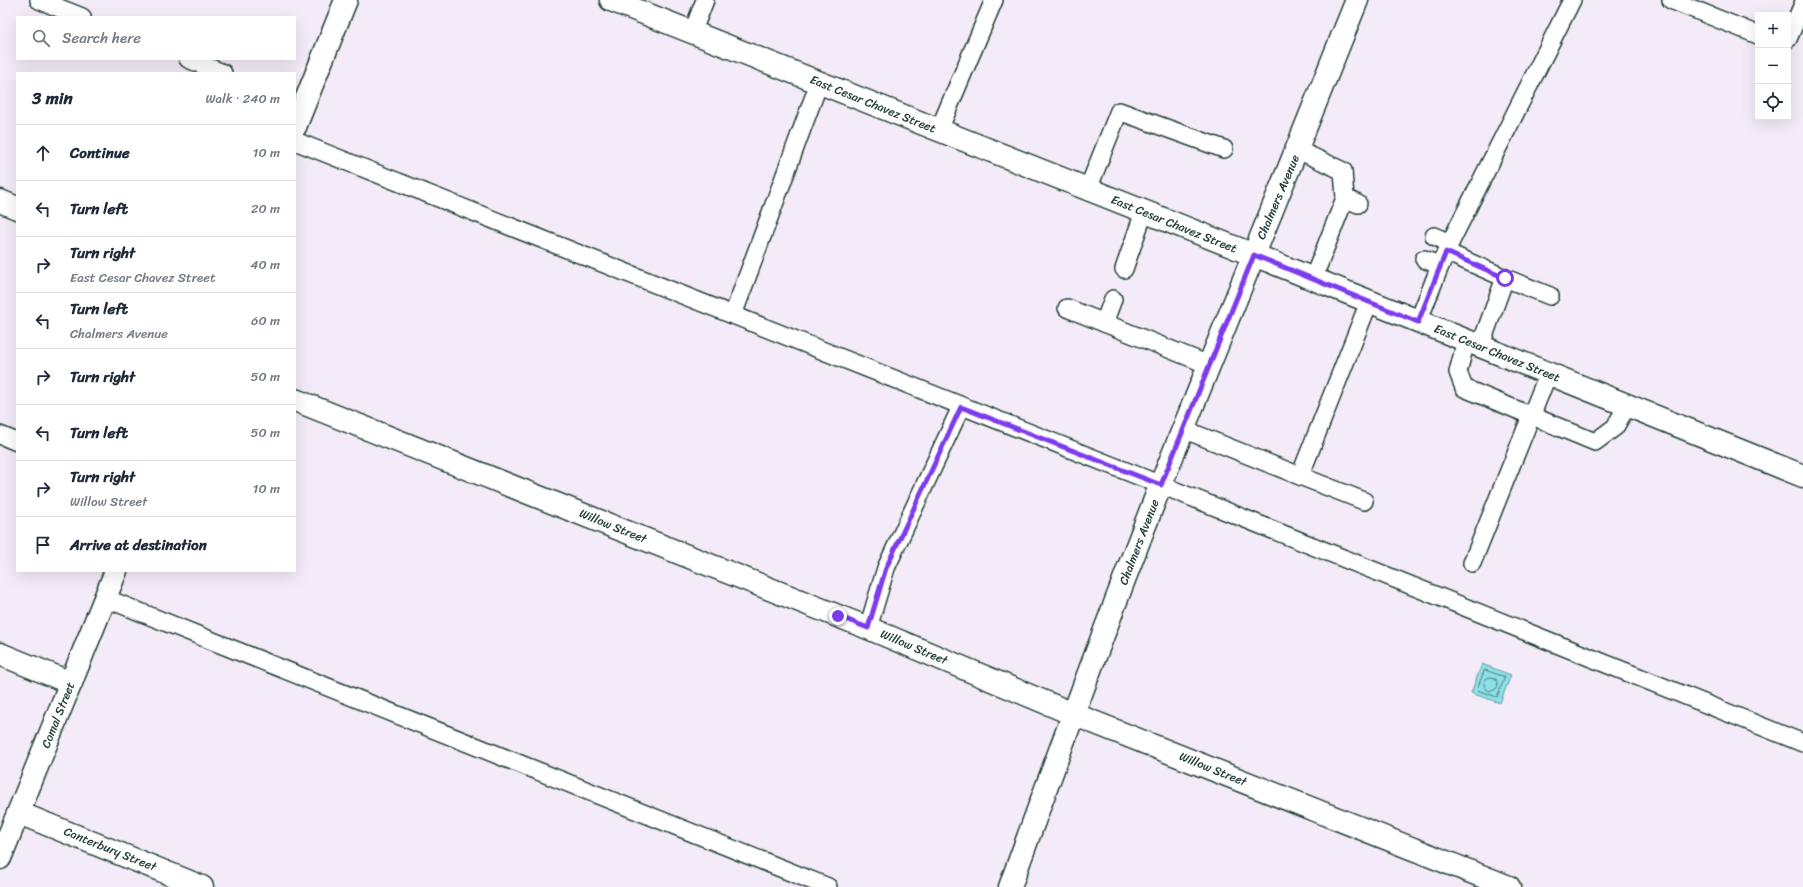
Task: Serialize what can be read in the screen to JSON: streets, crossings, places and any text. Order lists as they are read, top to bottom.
{
  "streets": {
    "street": [
      "East Cesar Chavez Street",
      "Chalmers Avenue",
      "Willow Street",
      "Comal Street",
      "Canterbury Street"
    ]
  },
  "crossings": [
    ["East Cesar Chavez Street", "Chalmers Avenue"],
    ["Chalmers Avenue", "Willow Street"],
    ["Comal Street", "Canterbury Street"]
  ],
  "page": {
    "map_buttons": ["+", "−"],
    "search": "Search here",
    "heading": ["3 min", "Walk · 240 m"],
    "list": [
      ["Continue", "10 m"],
      ["Turn left", "20 m"],
      ["Turn right", "East Cesar Chavez Street", "40 m"],
      ["Turn left", "Chalmers Avenue", "60 m"],
      ["Turn right", "50 m"],
      ["Turn left", "50 m"],
      ["Turn right", "Willow Street", "10 m"],
      "Arrive at destination"
    ]
  }
}
